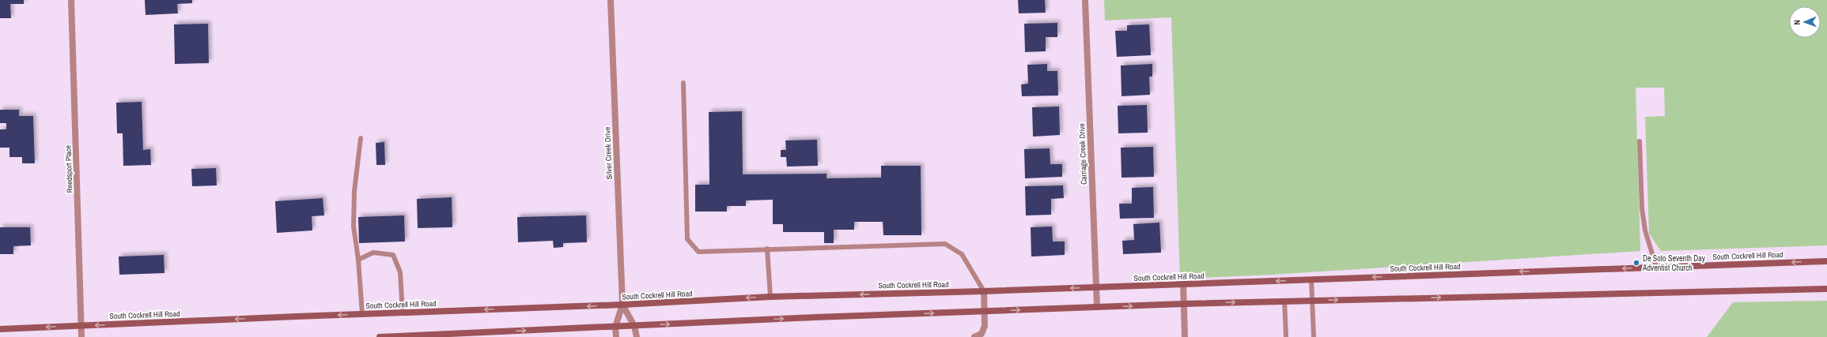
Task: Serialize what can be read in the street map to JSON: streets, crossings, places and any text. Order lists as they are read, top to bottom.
{
  "streets": {
    "main road": ["South Cockrell Hill Road"],
    "street": ["Silver Creek Drive", "Carriage Creek Drive", "Reedsport Place"]
  },
  "crossings": [
    ["Silver Creek Drive", "South Cockrell Hill Road"],
    ["Carriage Creek Drive", "South Cockrell Hill Road"],
    ["Reedsport Place", "South Cockrell Hill Road"]
  ],
  "places": ["De Soto Seventh Day Adventist Church"],
  "north": "left"
}
